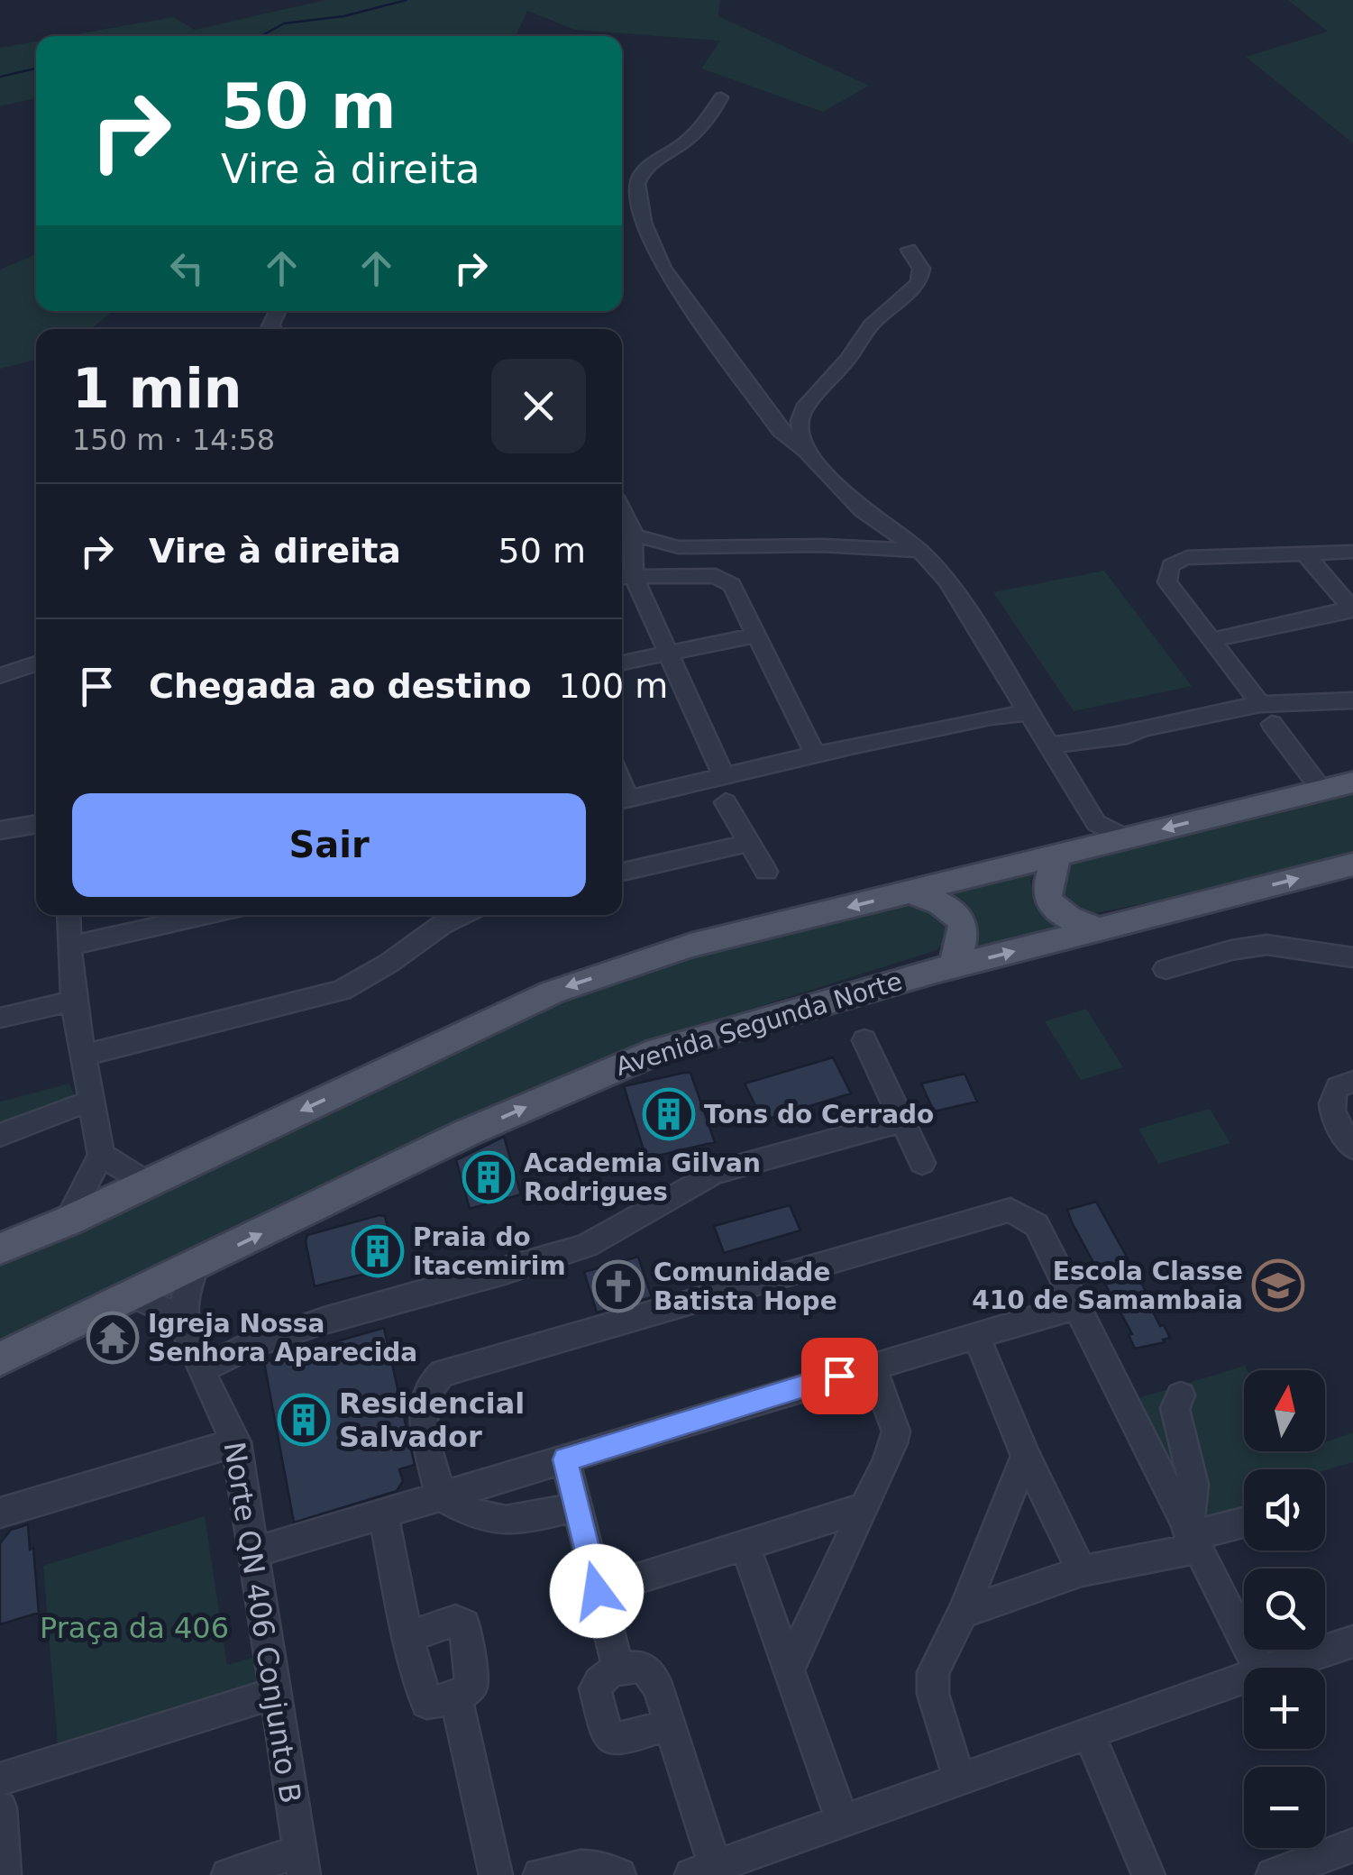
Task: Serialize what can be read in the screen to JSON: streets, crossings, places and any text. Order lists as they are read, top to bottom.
{
  "streets": {
    "main road": ["Avenida Segunda Norte"],
    "street": ["Norte QN 406 Conjunto B"]
  },
  "crossings": [
    ["Avenida Segunda Norte", "Norte QN 406 Conjunto B"]
  ],
  "parks": ["Praça da 406"],
  "places": {
    "building": [
      "Tons do Cerrado",
      "Academia Gilvan Rodrigues",
      "Praia do Itacemirim",
      "Residencial Salvador"
    ],
    "school or university": ["Escola Classe 410 de Samambaia"],
    "church": ["Comunidade Batista Hope"],
    "temple": ["Igreja Nossa Senhora Aparecida"]
  },
  "north": "top",
  "page": {
    "turn": ["50 m", "Vire à direita"],
    "heading": ["1 min", "150 m · 14:58"],
    "list": [
      {
        "name": "Vire à direita",
        "value": "50 m"
      },
      {
        "name": "Chegada ao destino",
        "value": "100 m"
      }
    ],
    "buttons": "Sair",
    "map_buttons": ["+", "−"]
  }
}
